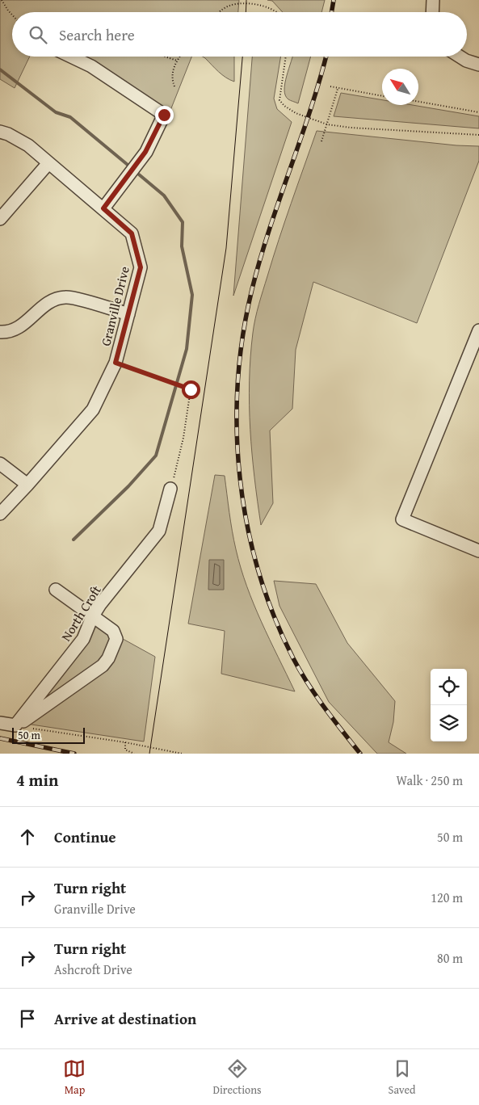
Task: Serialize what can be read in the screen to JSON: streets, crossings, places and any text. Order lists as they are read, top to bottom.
{
  "streets": {
    "street": ["Granville Drive", "North Croft"]
  },
  "scale_bar": "50 m",
  "north": "top left",
  "page": {
    "search": "Search here",
    "scale": "50 m",
    "heading": ["4 min", "Walk · 250 m"],
    "list": [
      ["Continue", "50 m"],
      ["Turn right", "Granville Drive", "120 m"],
      ["Turn right", "Ashcroft Drive", "80 m"],
      "Arrive at destination"
    ],
    "nav": ["Map", "Directions", "Saved"]
  }
}
